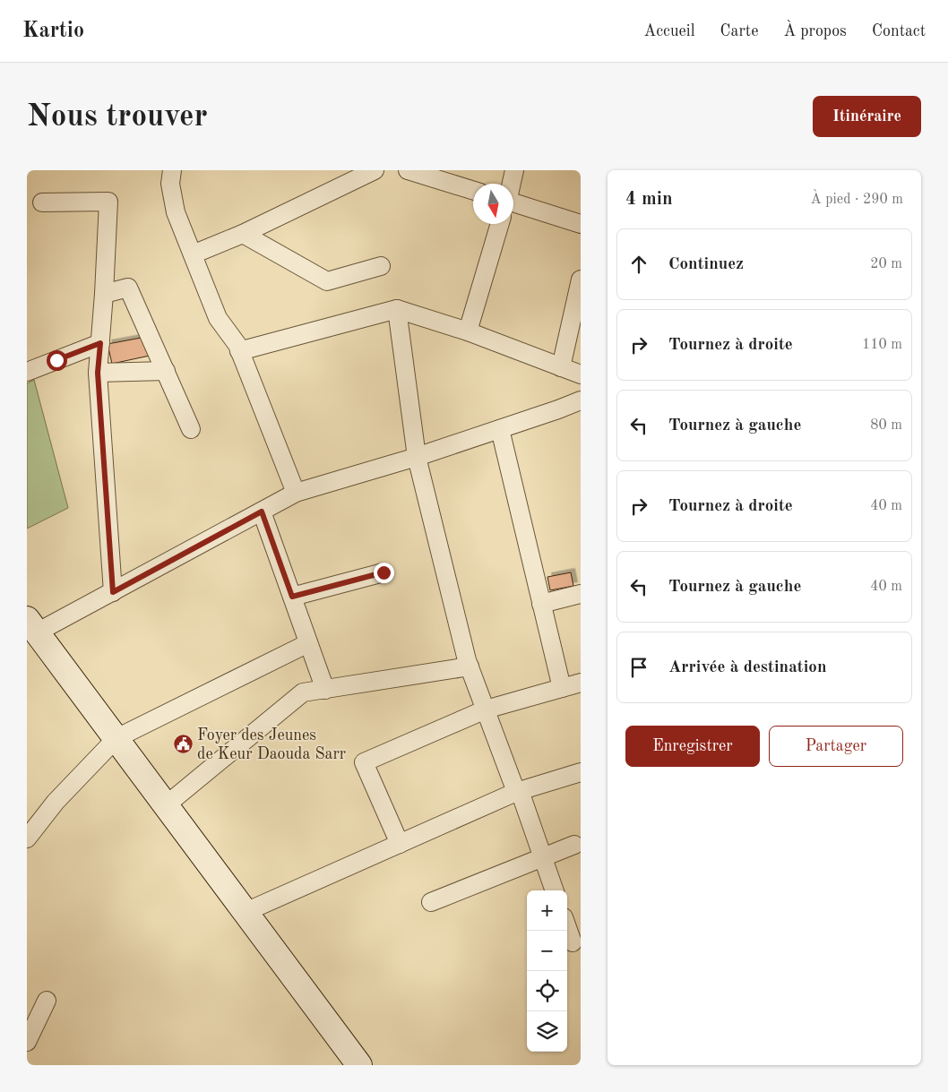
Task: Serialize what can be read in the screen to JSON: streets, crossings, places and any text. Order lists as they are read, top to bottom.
{
  "places": {
    "public building": ["Foyer des Jeunes de Keur Daouda Sarr"]
  },
  "north": "bottom",
  "page": {
    "header": "Kartio",
    "nav": [
      "Accueil",
      "Carte",
      "À propos",
      "Contact"
    ],
    "buttons": [
      "Itinéraire",
      ["Enregistrer", "Partager"]
    ],
    "title": "Nous trouver",
    "heading": ["4 min", "À pied · 290 m"],
    "list": [
      ["Continuez", "20 m"],
      ["Tournez à droite", "110 m"],
      ["Tournez à gauche", "80 m"],
      ["Tournez à droite", "40 m"],
      ["Tournez à gauche", "40 m"],
      "Arrivée à destination"
    ],
    "map_buttons": ["+", "−"]
  }
}
